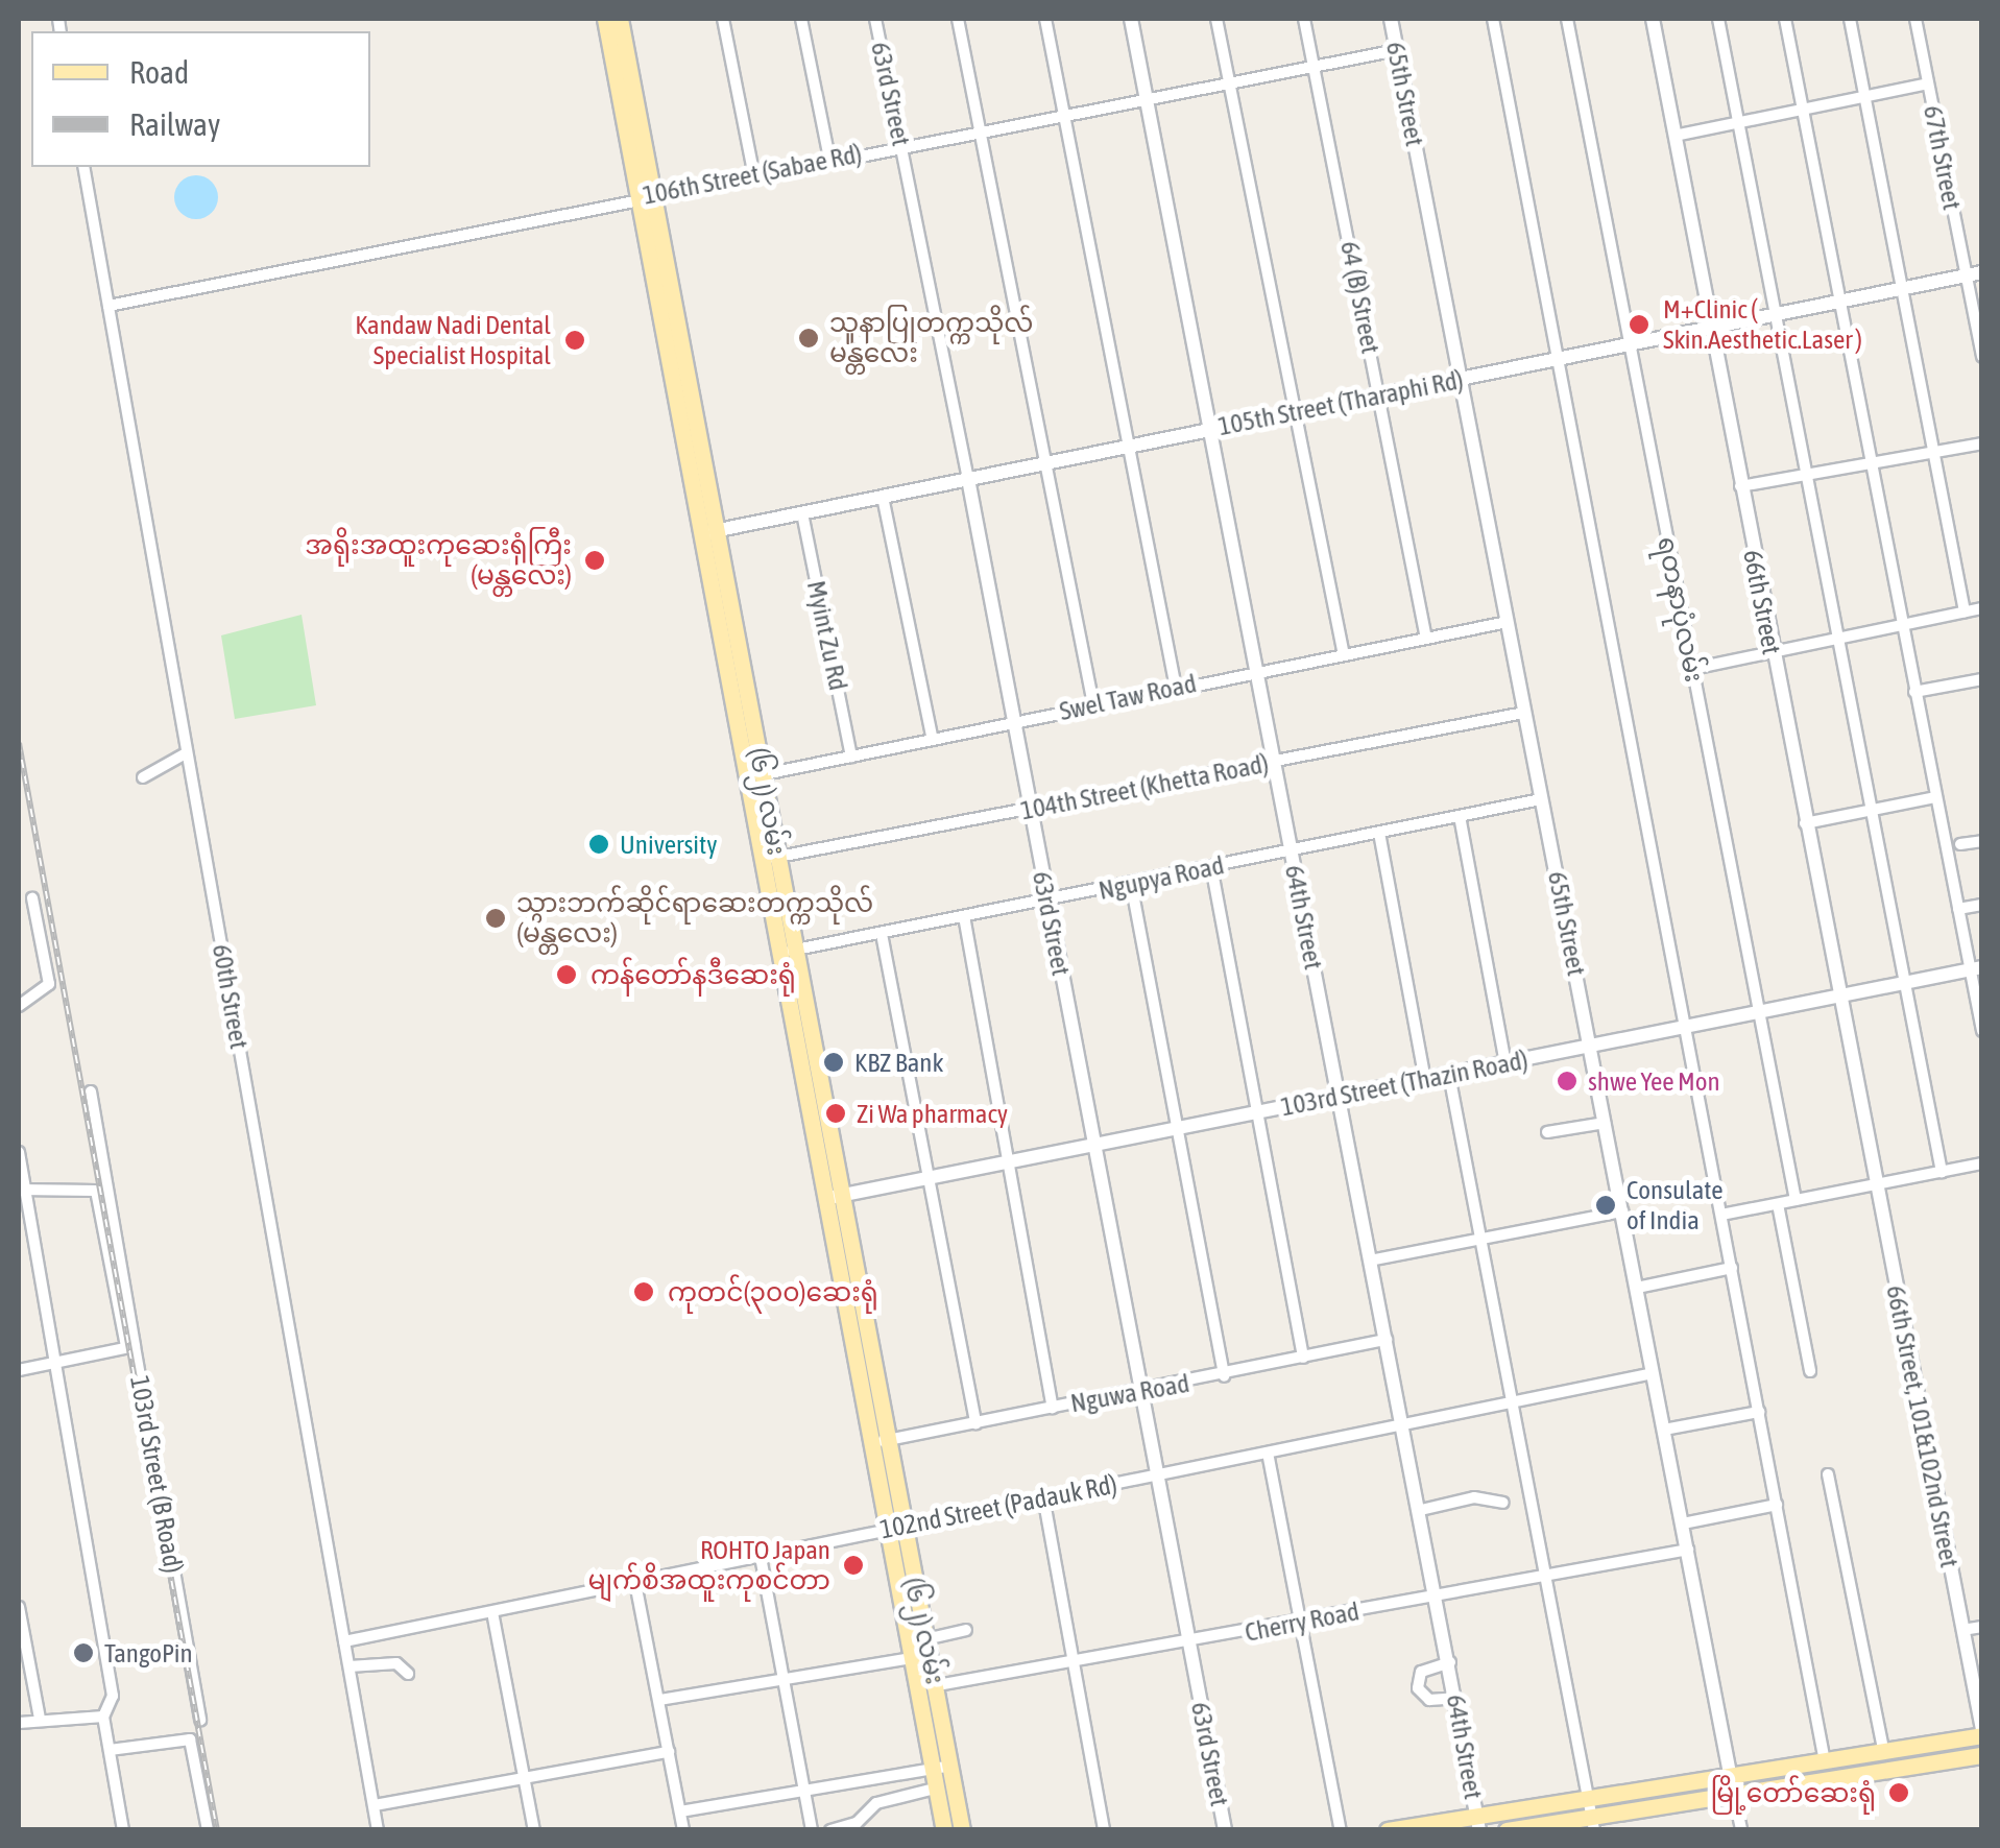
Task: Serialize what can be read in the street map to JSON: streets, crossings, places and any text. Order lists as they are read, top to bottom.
{
  "streets": {
    "main road": ["(၆၂) လမ်း"],
    "street": [
      "63rd Street",
      "65th Street",
      "67th Street",
      "106th Street (Sabae Rd)",
      "64 (B) Street",
      "105th Street (Tharaphi Rd)",
      "66th Street",
      "ရတနာပုံလမ်း",
      "Myint Zu Rd",
      "Swel Taw Road",
      "104th Street (Khetta Road)",
      "Ngupya Road",
      "64th Street",
      "60th Street",
      "103rd Street (Thazin Road)",
      "Nguwa Road",
      "66th Street, 101&102nd Street",
      "103rd Street (B Road)",
      "102nd Street (Padauk Rd)",
      "Cherry Road"
    ]
  },
  "crossings": [
    ["63rd Street", "106th Street (Sabae Rd)"],
    ["63rd Street", "105th Street (Tharaphi Rd)"],
    ["63rd Street", "Swel Taw Road"],
    ["63rd Street", "104th Street (Khetta Road)"],
    ["63rd Street", "Ngupya Road"],
    ["63rd Street", "103rd Street (Thazin Road)"],
    ["63rd Street", "Nguwa Road"],
    ["63rd Street", "102nd Street (Padauk Rd)"],
    ["63rd Street", "Cherry Road"],
    ["65th Street", "106th Street (Sabae Rd)"],
    ["65th Street", "105th Street (Tharaphi Rd)"],
    ["65th Street", "Swel Taw Road"],
    ["65th Street", "104th Street (Khetta Road)"],
    ["65th Street", "Ngupya Road"],
    ["65th Street", "103rd Street (Thazin Road)"],
    ["65th Street", "102nd Street (Padauk Rd)"],
    ["65th Street", "Cherry Road"],
    ["67th Street", "105th Street (Tharaphi Rd)"],
    ["106th Street (Sabae Rd)", "64 (B) Street"],
    ["106th Street (Sabae Rd)", "(၆၂) လမ်း"],
    ["106th Street (Sabae Rd)", "64th Street"],
    ["106th Street (Sabae Rd)", "60th Street"],
    ["64 (B) Street", "105th Street (Tharaphi Rd)"],
    ["64 (B) Street", "Swel Taw Road"],
    ["105th Street (Tharaphi Rd)", "66th Street"],
    ["105th Street (Tharaphi Rd)", "ရတနာပုံလမ်း"],
    ["105th Street (Tharaphi Rd)", "Myint Zu Rd"],
    ["105th Street (Tharaphi Rd)", "(၆၂) လမ်း"],
    ["105th Street (Tharaphi Rd)", "64th Street"],
    ["66th Street", "103rd Street (Thazin Road)"],
    ["66th Street", "66th Street, 101&102nd Street"],
    ["ရတနာပုံလမ်း", "103rd Street (Thazin Road)"],
    ["Myint Zu Rd", "Swel Taw Road"],
    ["Swel Taw Road", "(၆၂) လမ်း"],
    ["Swel Taw Road", "64th Street"],
    ["104th Street (Khetta Road)", "(၆၂) လမ်း"],
    ["104th Street (Khetta Road)", "64th Street"],
    ["(၆၂) လမ်း", "Ngupya Road"],
    ["(၆၂) လမ်း", "103rd Street (Thazin Road)"],
    ["(၆၂) လမ်း", "Nguwa Road"],
    ["(၆၂) လမ်း", "102nd Street (Padauk Rd)"],
    ["(၆၂) လမ်း", "Cherry Road"],
    ["Ngupya Road", "64th Street"],
    ["64th Street", "103rd Street (Thazin Road)"],
    ["64th Street", "Nguwa Road"],
    ["64th Street", "102nd Street (Padauk Rd)"],
    ["64th Street", "Cherry Road"],
    ["60th Street", "102nd Street (Padauk Rd)"]
  ],
  "places": [
    "M+Clinic ( Skin.Aesthetic.Laser )",
    "သူနာပြုတက္ကသိုလ် မန္တလေး",
    "Kandaw Nadi Dental Specialist Hospital",
    "အရိုးအထူးကုဆေးရုံကြီး (မန္တလေး)",
    "University",
    "သွားဘက်ဆိုင်ရာဆေးတက္ကသိုလ် (မန္တလေး)",
    "ကန်တော်နဒီဆေးရုံ",
    "KBZ Bank",
    "shwe Yee Mon",
    "Zi Wa pharmacy",
    "Consulate of India",
    "ကုတင်(၃၀၀)ဆေးရုံ",
    "ROHTO Japan မျက်စိအထူးကုစင်တာ",
    "TangoPin",
    "မြို့တော်ဆေးရုံ"
  ],
  "legend": ["Road", "Railway"]
}
